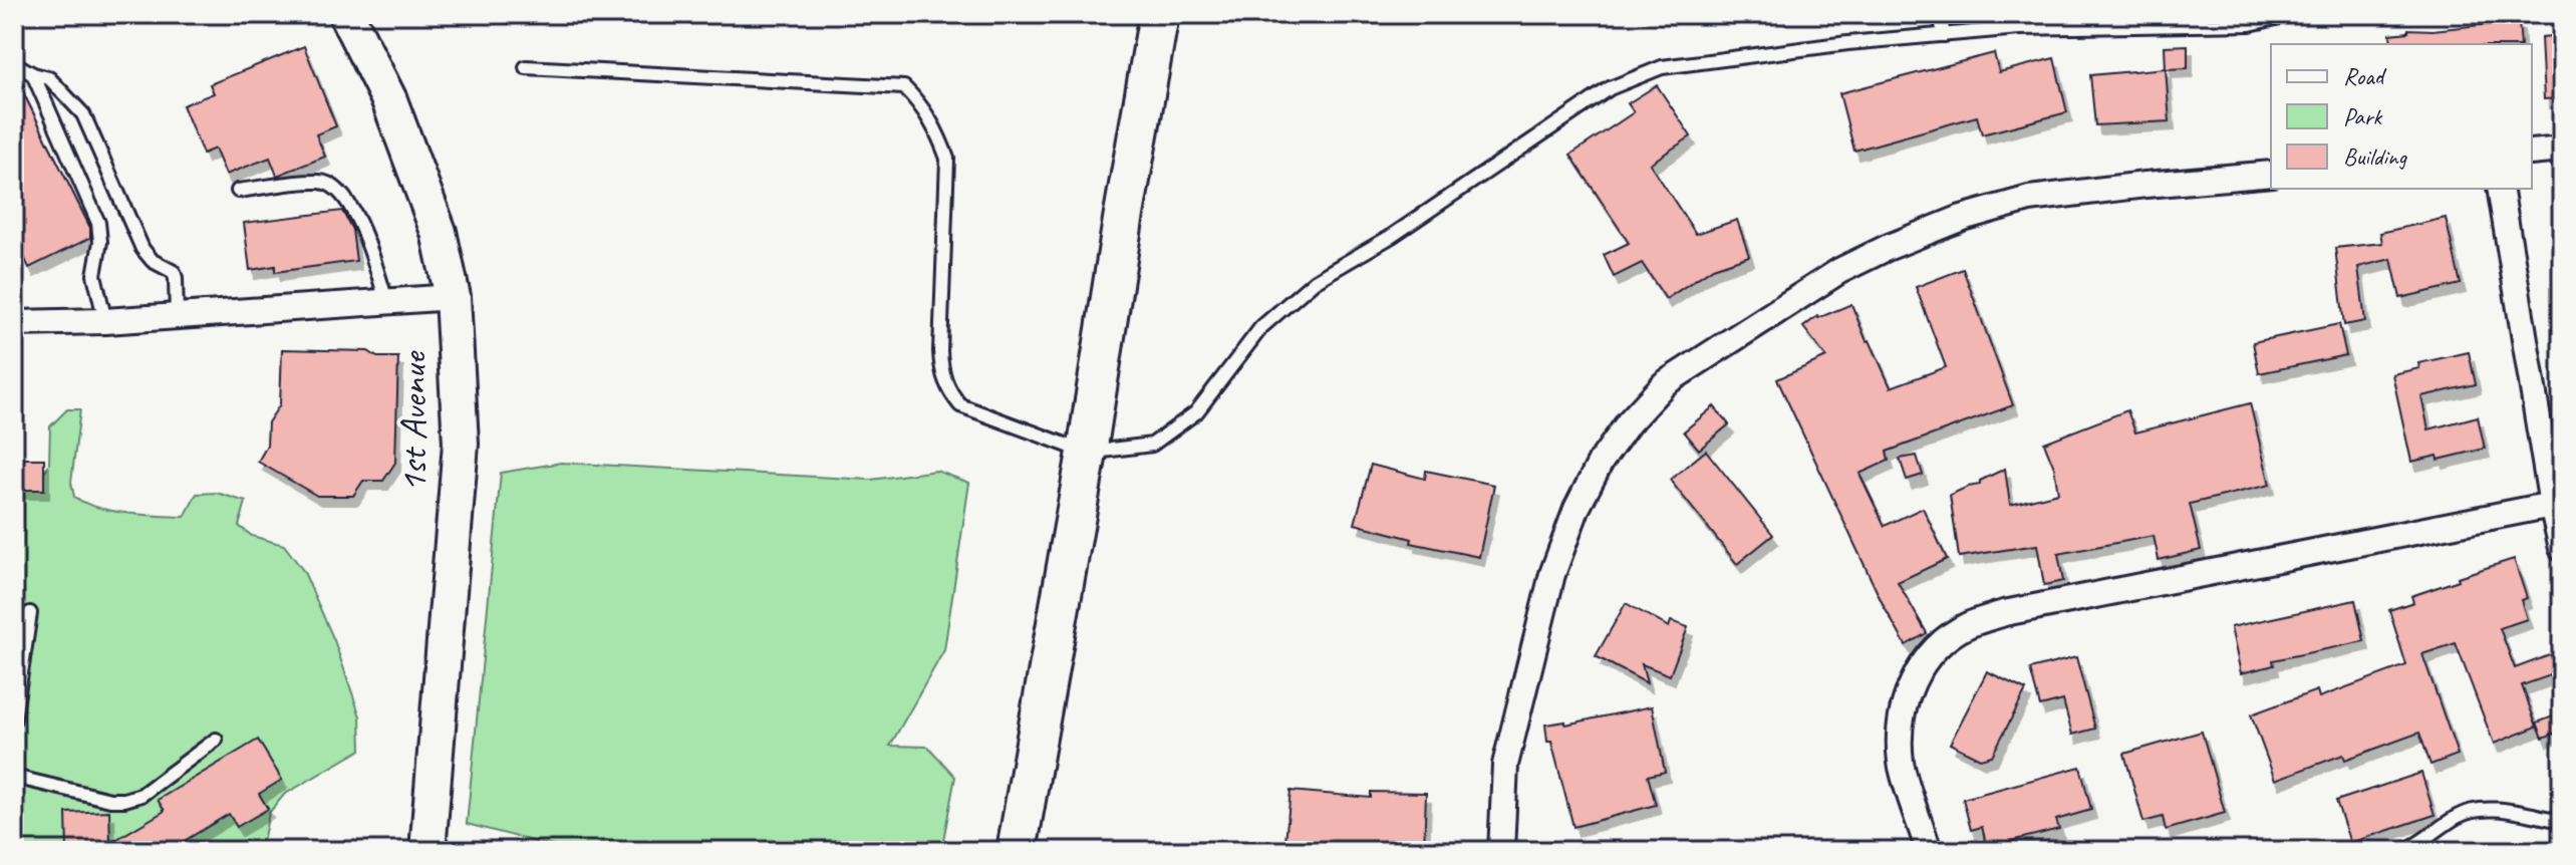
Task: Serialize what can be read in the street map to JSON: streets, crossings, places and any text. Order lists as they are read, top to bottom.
{
  "streets": {
    "street": ["1st Avenue"]
  },
  "legend": ["Road", "Park", "Building"]
}
